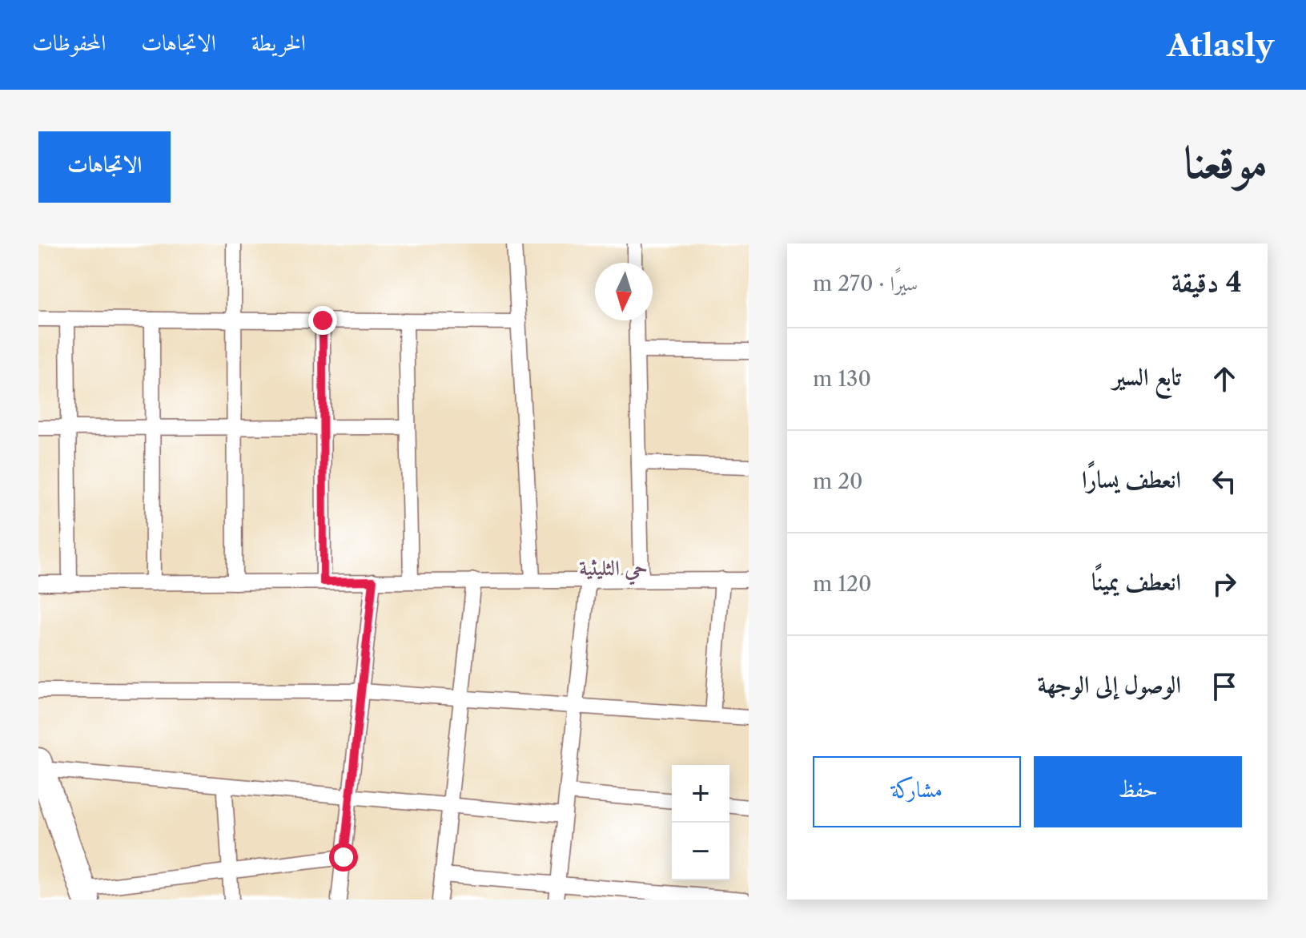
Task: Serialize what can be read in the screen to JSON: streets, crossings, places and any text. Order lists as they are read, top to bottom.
{
  "districts": ["حي الثليثية"],
  "north": "bottom",
  "page": {
    "header": "Atlasly",
    "nav": ["الخريطة", "الاتجاهات", "المحفوظات"],
    "title": "موقعنا",
    "buttons": [
      "الاتجاهات",
      ["حفظ", "مشاركة"]
    ],
    "heading": ["4 دقيقة", "سيرًا · 270 m"],
    "list": [
      ["تابع السير", "130 m"],
      ["انعطف يسارًا", "20 m"],
      ["انعطف يمينًا", "120 m"],
      "الوصول إلى الوجهة"
    ],
    "map_buttons": ["+", "−"]
  }
}
